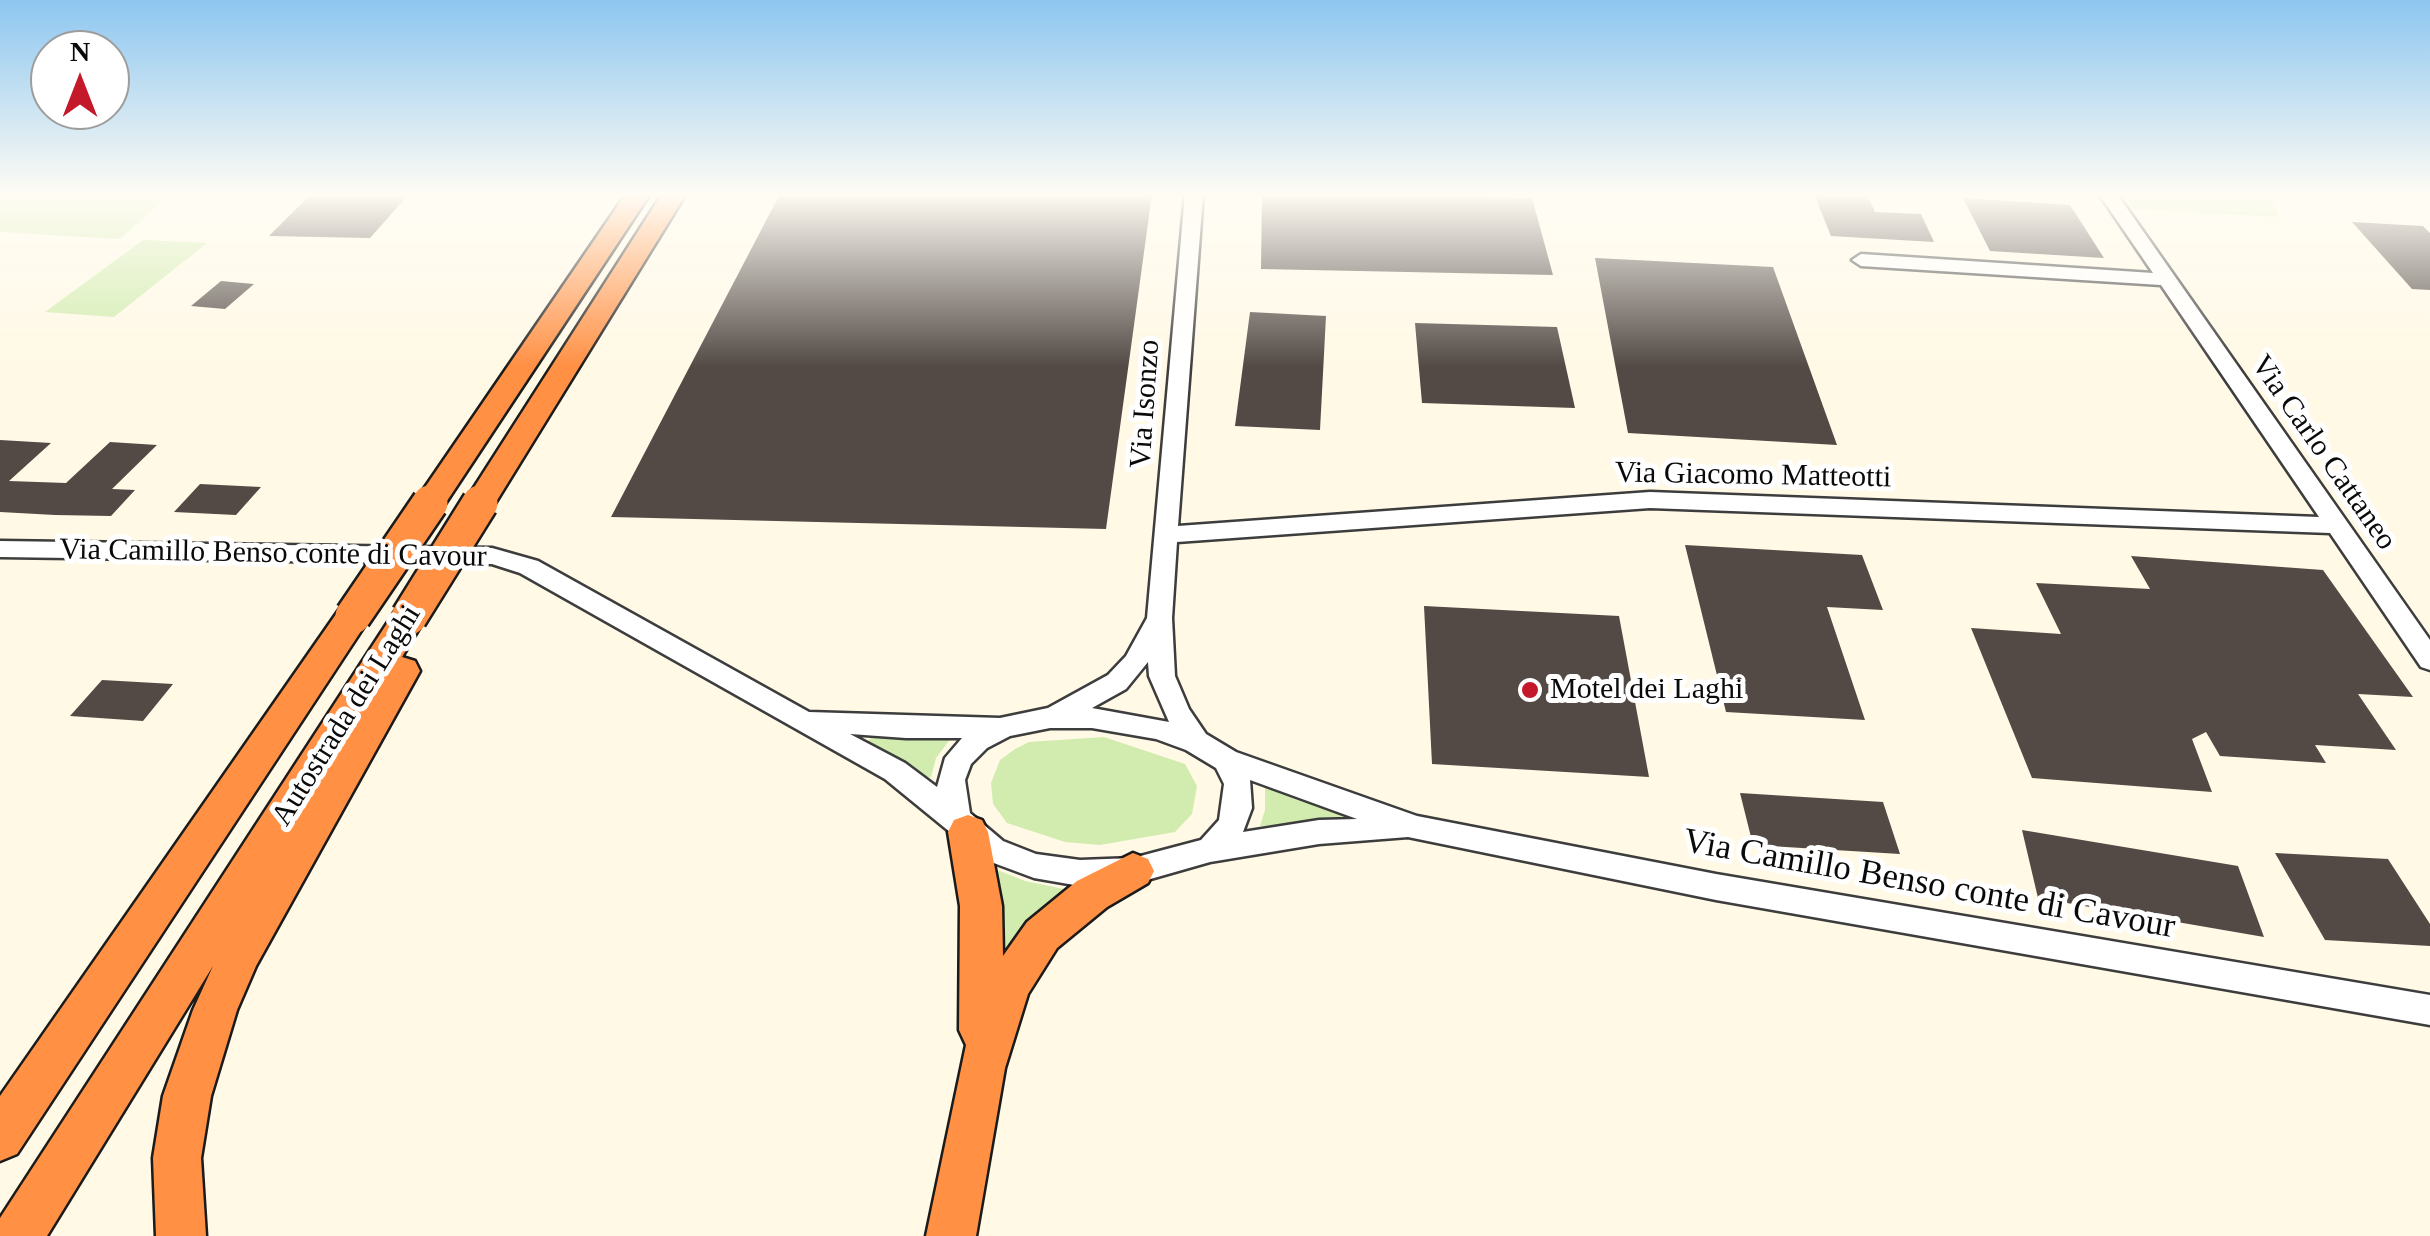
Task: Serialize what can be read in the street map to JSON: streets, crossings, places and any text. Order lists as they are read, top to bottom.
{
  "streets": {
    "highway": ["Autostrada dei Laghi"],
    "street": [
      "Via Isonzo",
      "Via Carlo Cattaneo",
      "Via Giacomo Matteotti",
      "Via Camillo Benso conte di Cavour"
    ]
  },
  "crossings": [
    ["Via Isonzo", "Via Giacomo Matteotti"],
    ["Via Isonzo", "Via Camillo Benso conte di Cavour"],
    ["Via Carlo Cattaneo", "Via Giacomo Matteotti"]
  ],
  "places": ["Motel dei Laghi"],
  "north": "top"
}
